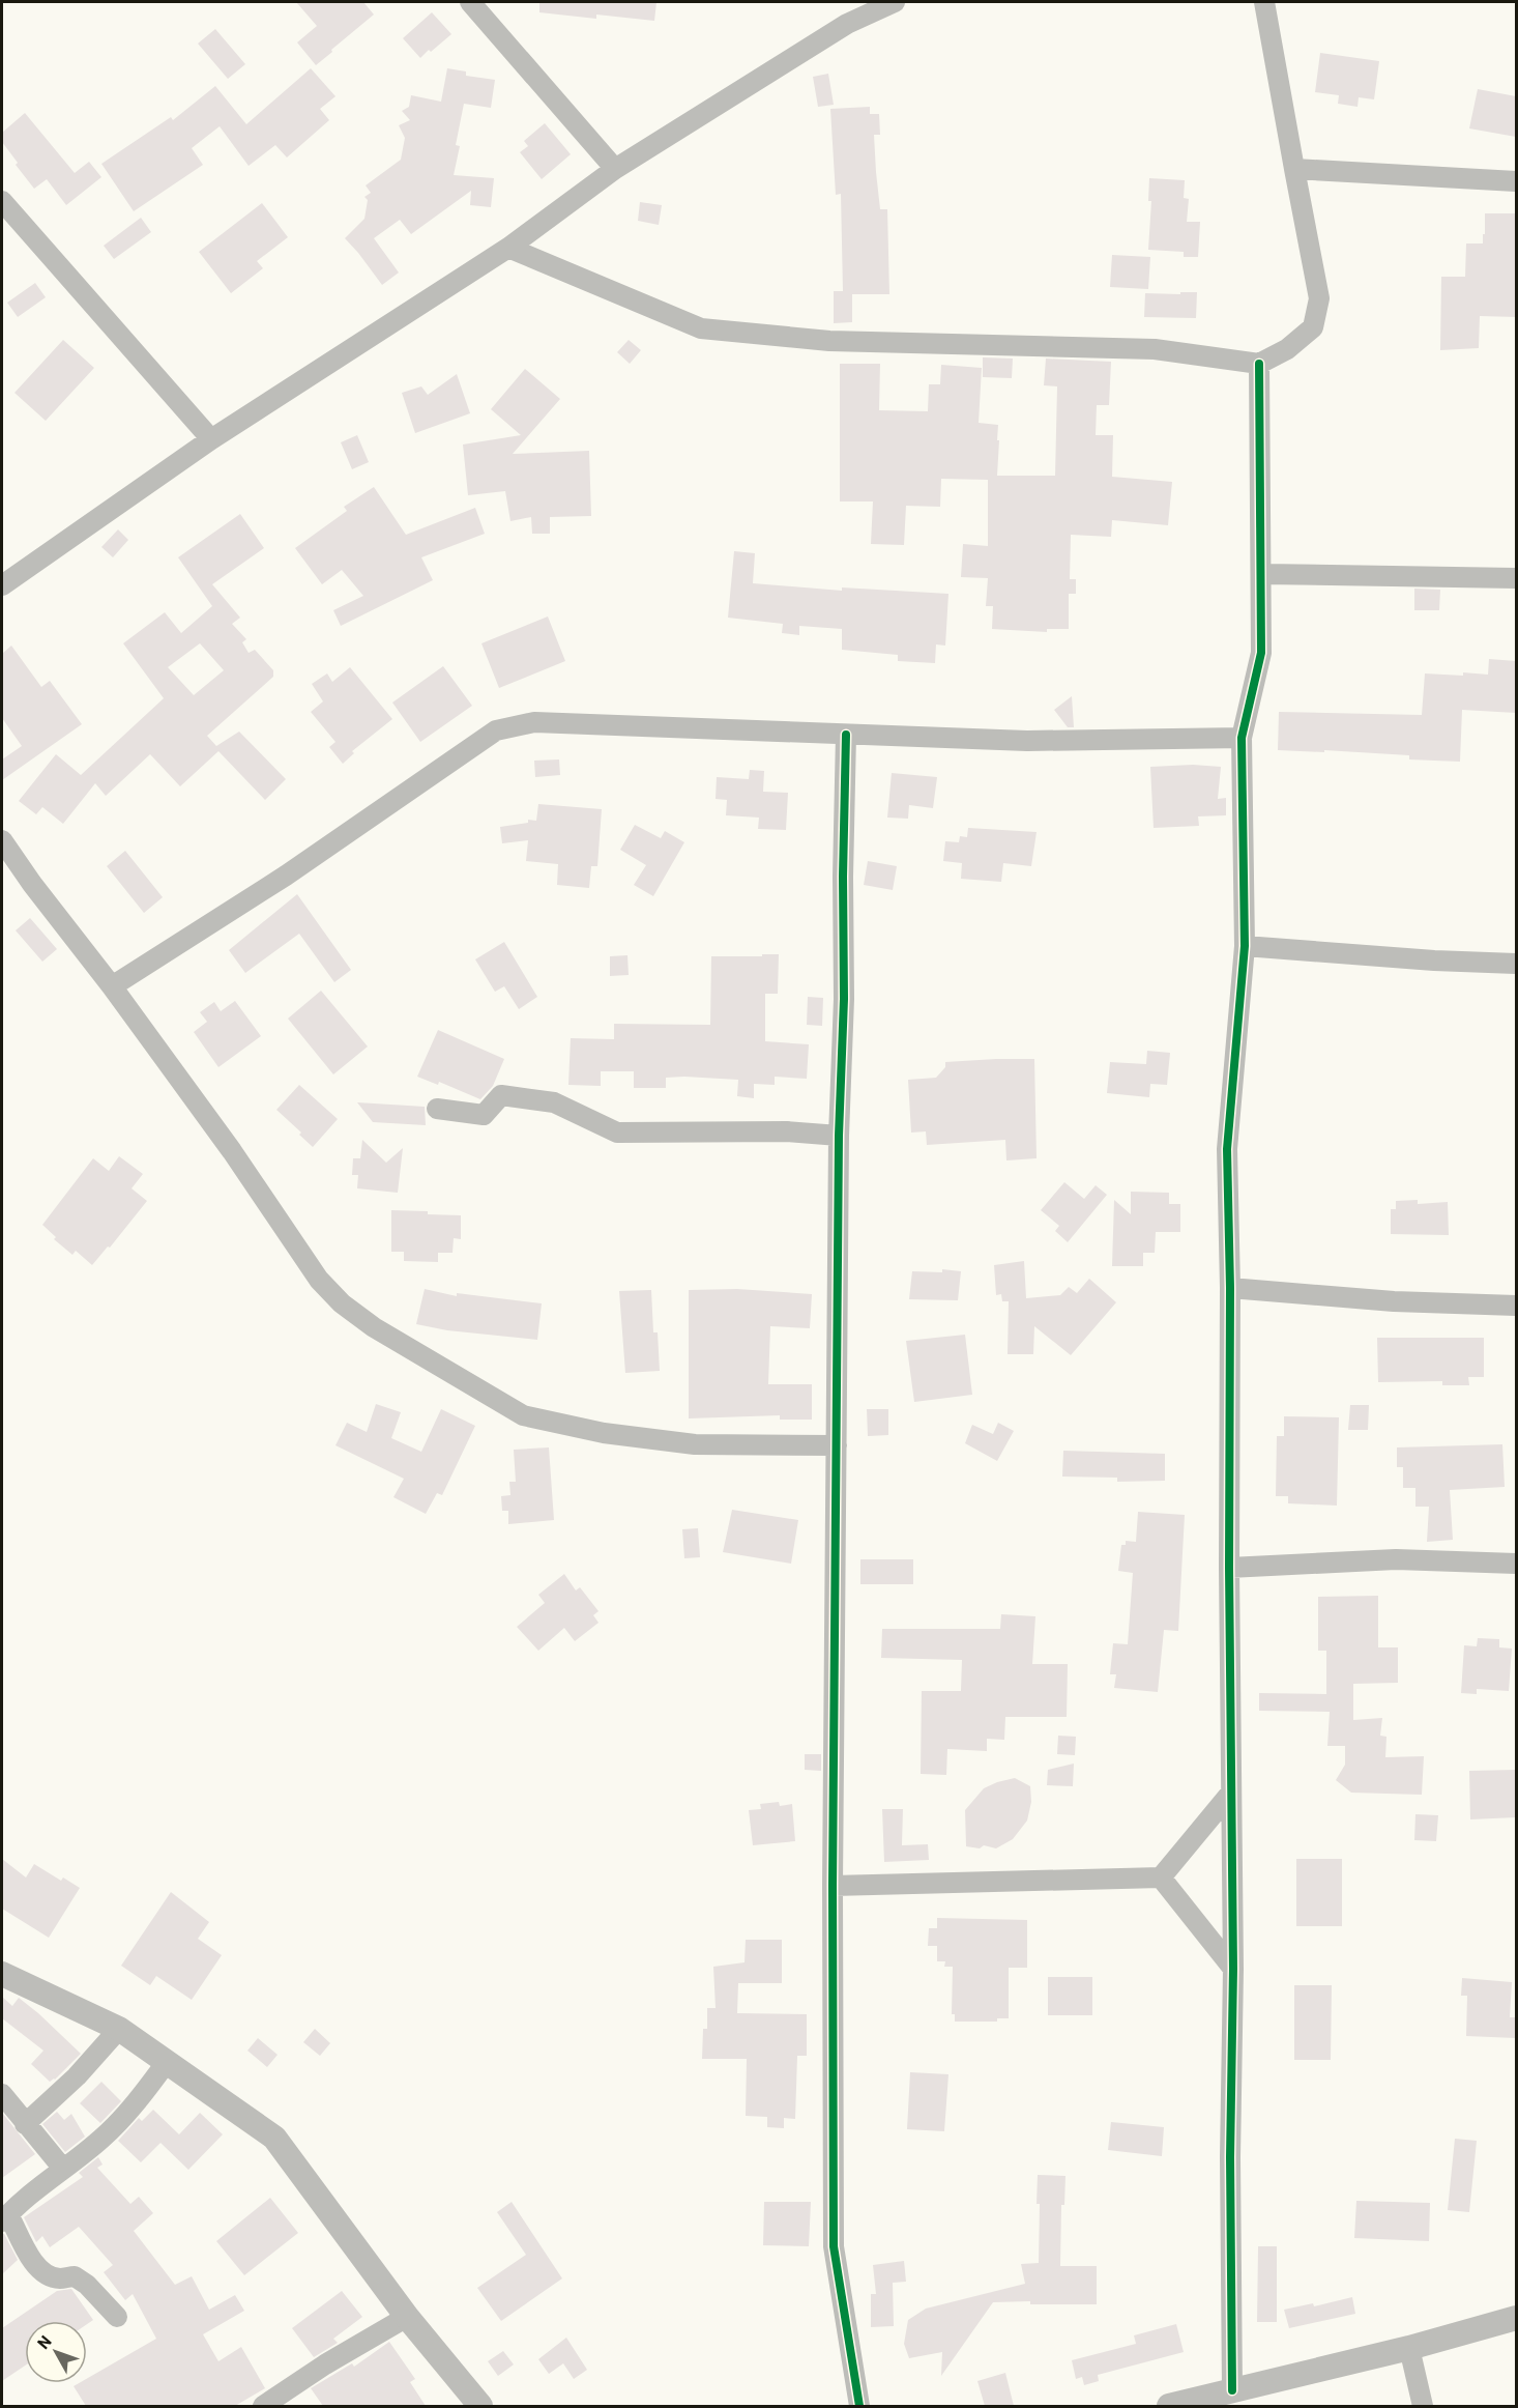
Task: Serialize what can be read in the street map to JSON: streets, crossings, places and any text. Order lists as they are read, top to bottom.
{
  "north": "top left"
}
